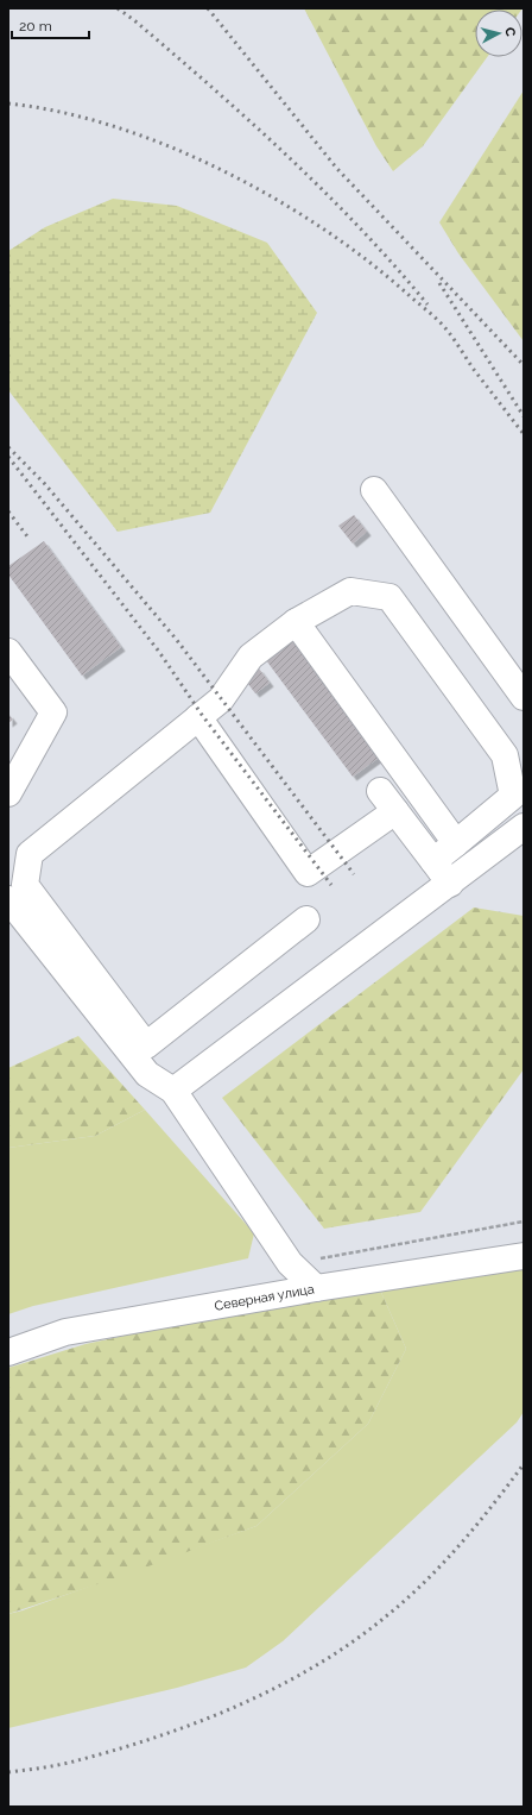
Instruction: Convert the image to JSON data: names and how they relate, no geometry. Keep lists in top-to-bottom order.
{
  "streets": {
    "street": ["Северная улица"]
  },
  "scale_bar": "20 m",
  "north": "right"
}
